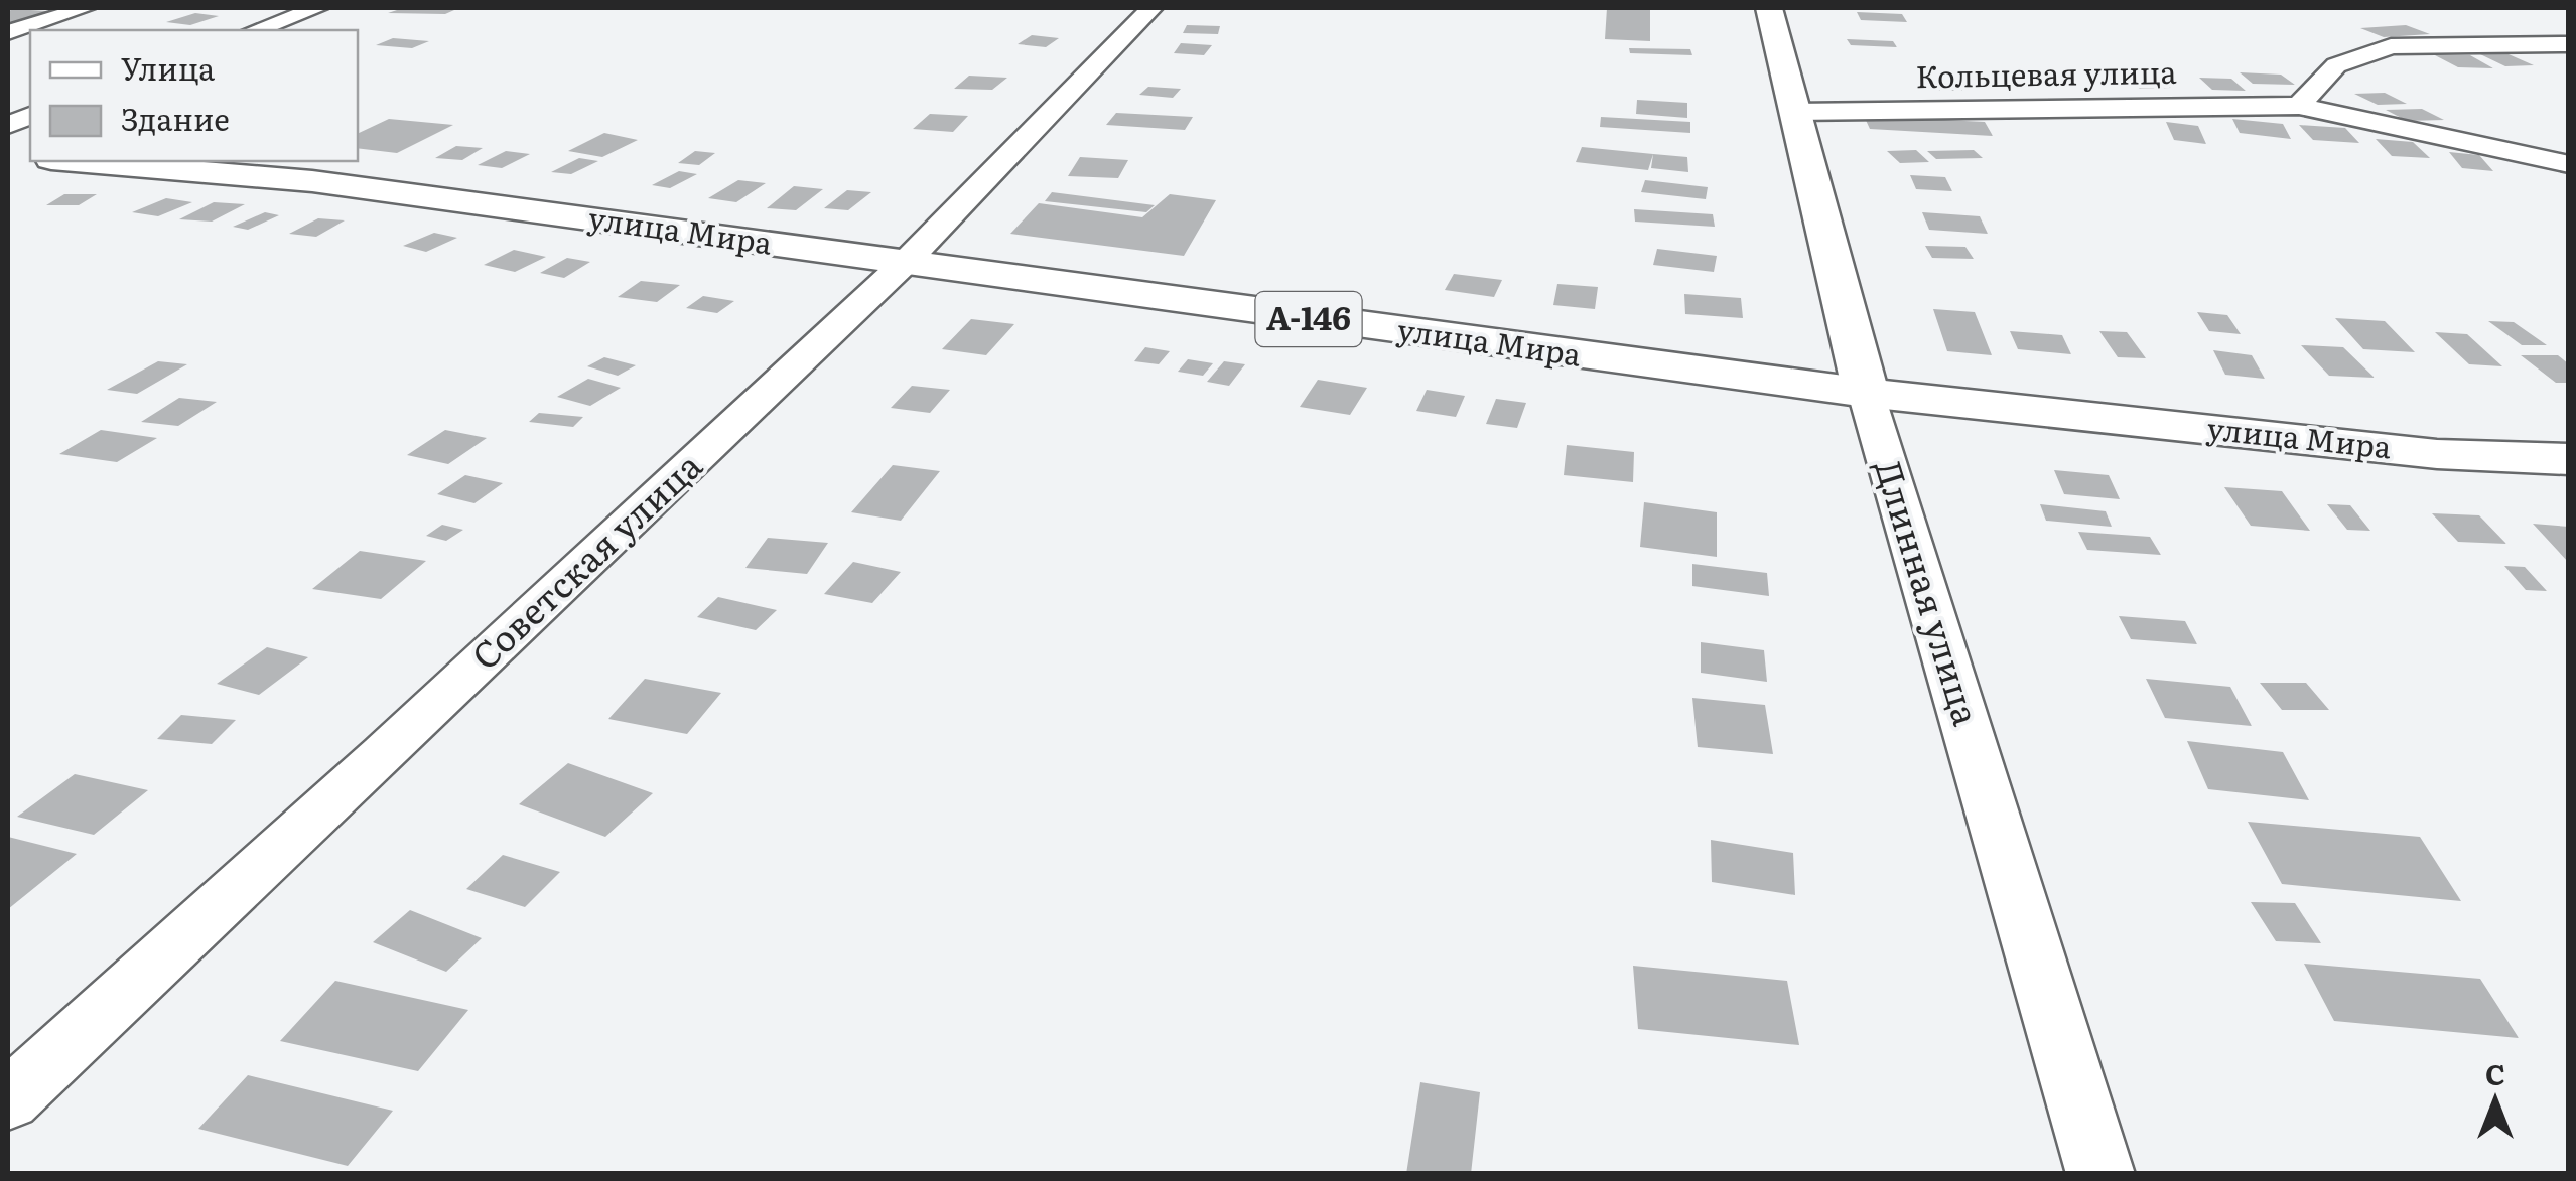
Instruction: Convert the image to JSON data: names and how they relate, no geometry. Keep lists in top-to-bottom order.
{
  "streets": {
    "main road": ["улица Мира", "А-146", "Длинная улица"],
    "street": ["Кольцевая улица", "Советская улица"]
  },
  "crossings": [
    ["Кольцевая улица", "Длинная улица"],
    ["улица Мира", "Советская улица"],
    ["улица Мира", "Длинная улица"]
  ],
  "legend": ["Улица", "Здание"],
  "north": "top"
}
